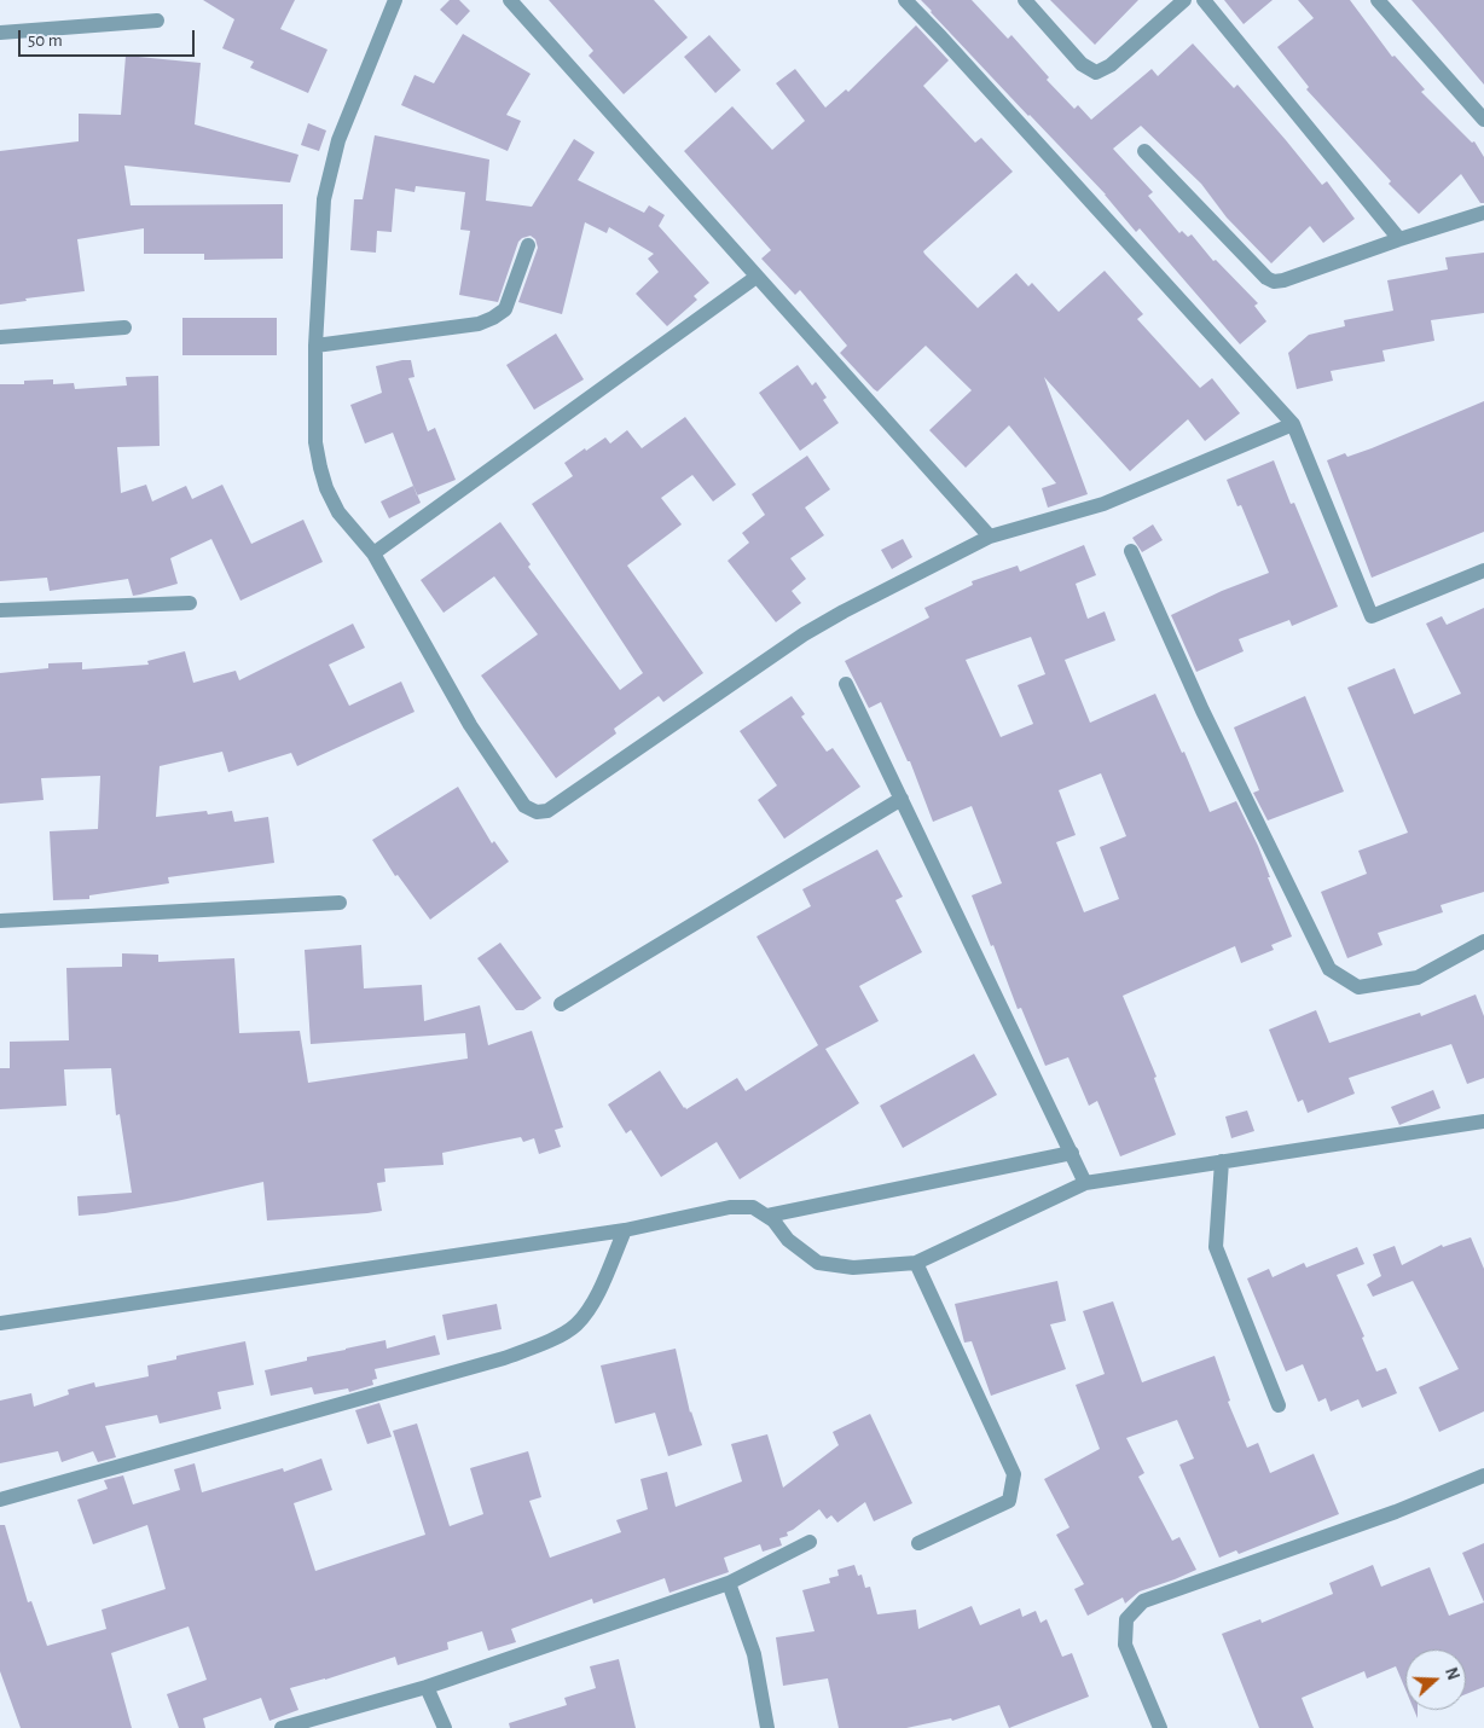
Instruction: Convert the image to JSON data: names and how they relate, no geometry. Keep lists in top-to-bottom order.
{
  "scale_bar": "50 m",
  "north": "right"
}
